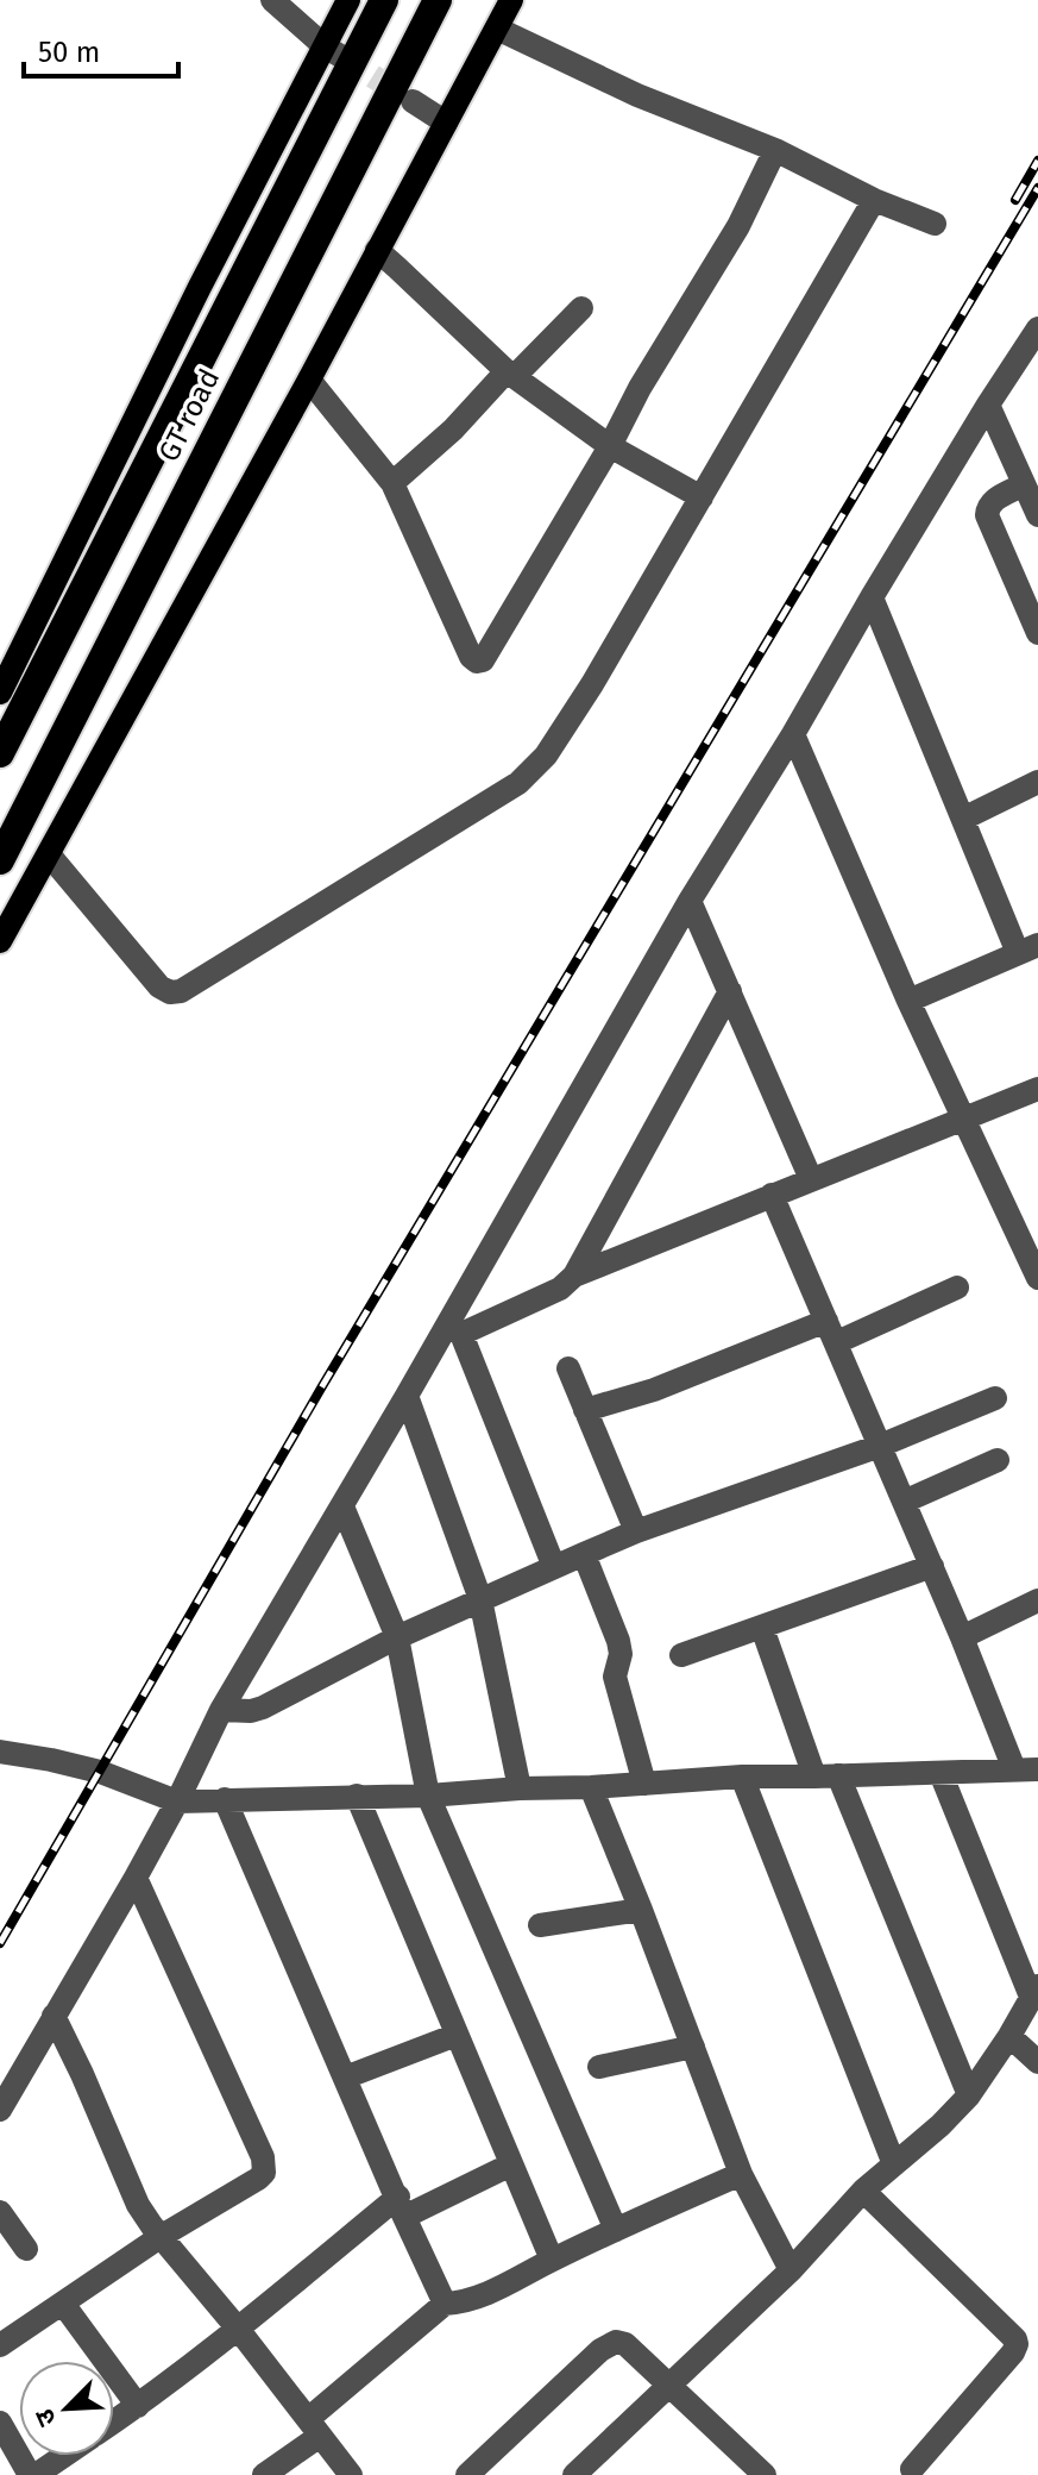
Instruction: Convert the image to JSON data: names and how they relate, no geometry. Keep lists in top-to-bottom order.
{
  "streets": {
    "highway": ["GT road"]
  },
  "scale_bar": "50 m",
  "north": "bottom left"
}
